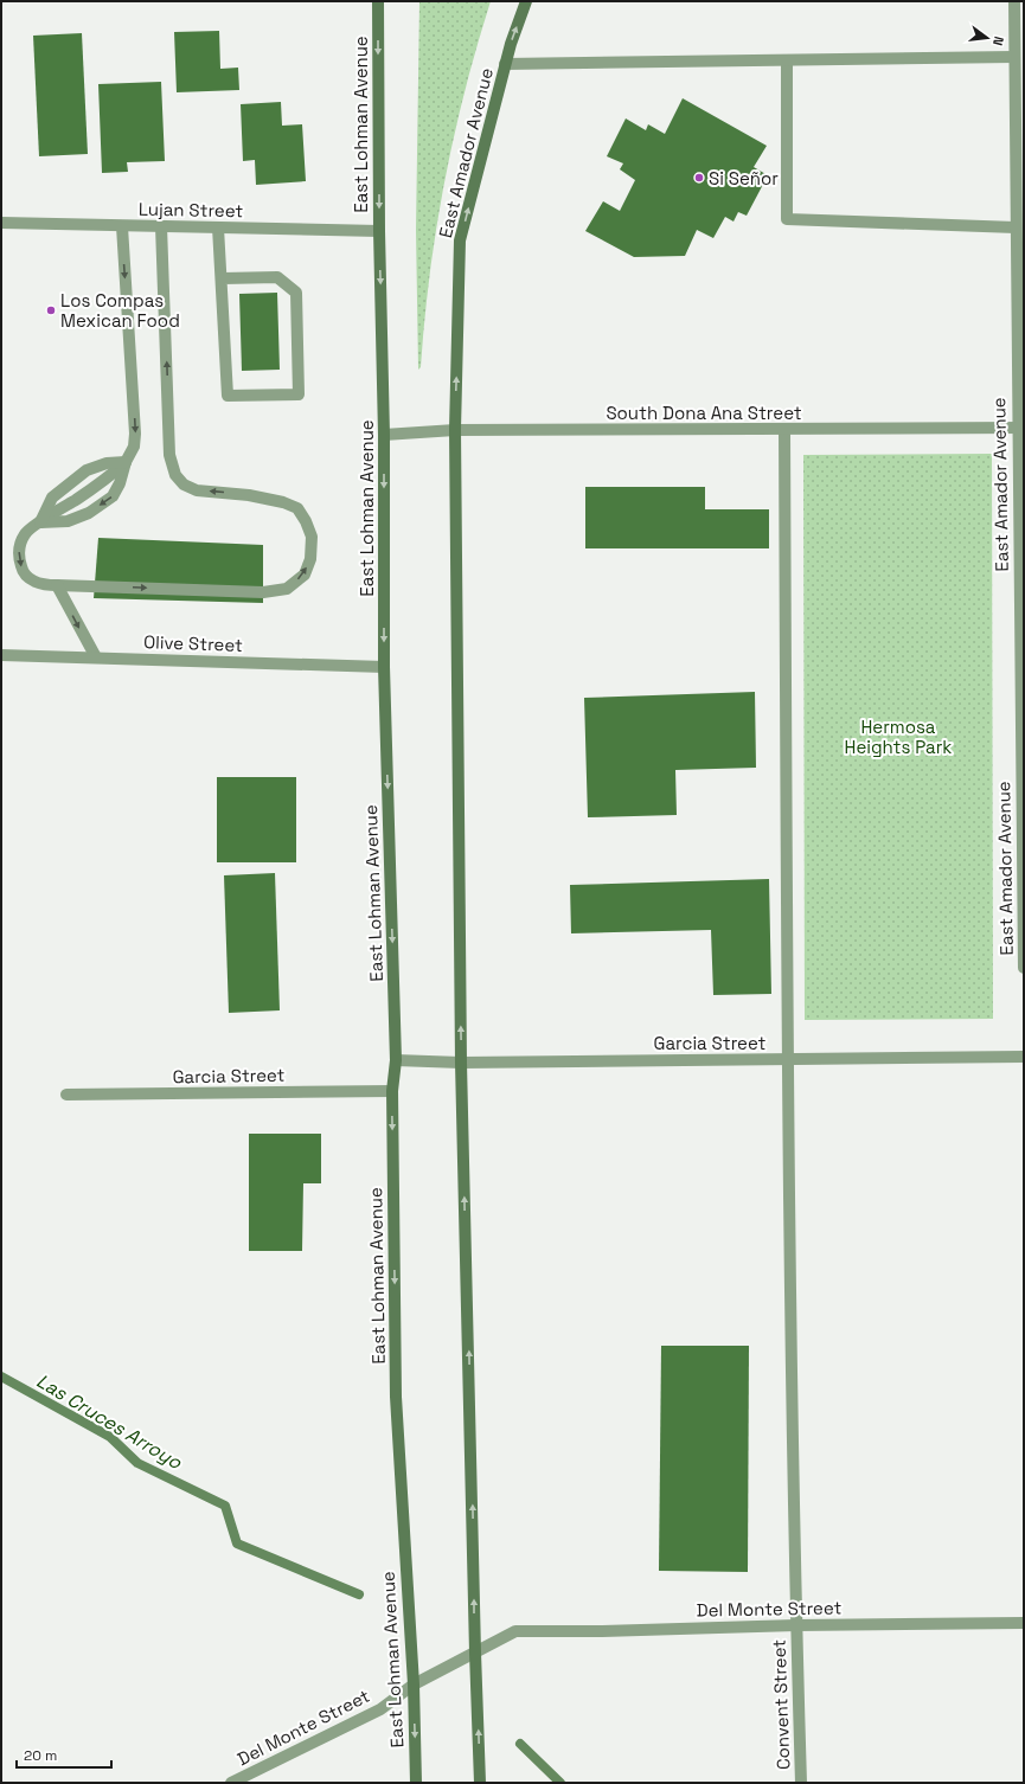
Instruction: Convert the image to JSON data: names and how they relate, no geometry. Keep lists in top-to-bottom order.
{
  "streets": {
    "main road": ["East Lohman Avenue", "East Amador Avenue"],
    "street": [
      "Lujan Street",
      "South Dona Ana Street",
      "Olive Street",
      "Garcia Street",
      "Del Monte Street",
      "Convent Street"
    ]
  },
  "crossings": [
    ["East Lohman Avenue", "Lujan Street"],
    ["East Lohman Avenue", "South Dona Ana Street"],
    ["East Lohman Avenue", "Olive Street"],
    ["East Lohman Avenue", "Garcia Street"],
    ["East Lohman Avenue", "Del Monte Street"],
    ["East Amador Avenue", "South Dona Ana Street"],
    ["South Dona Ana Street", "Convent Street"],
    ["Garcia Street", "Convent Street"],
    ["Del Monte Street", "Convent Street"]
  ],
  "water": ["Las Cruces Arroyo"],
  "parks": ["Hermosa Heights Park"],
  "places": ["Si Señor", "Los Compas Mexican Food"],
  "scale_bar": "20 m",
  "north": "right"
}
